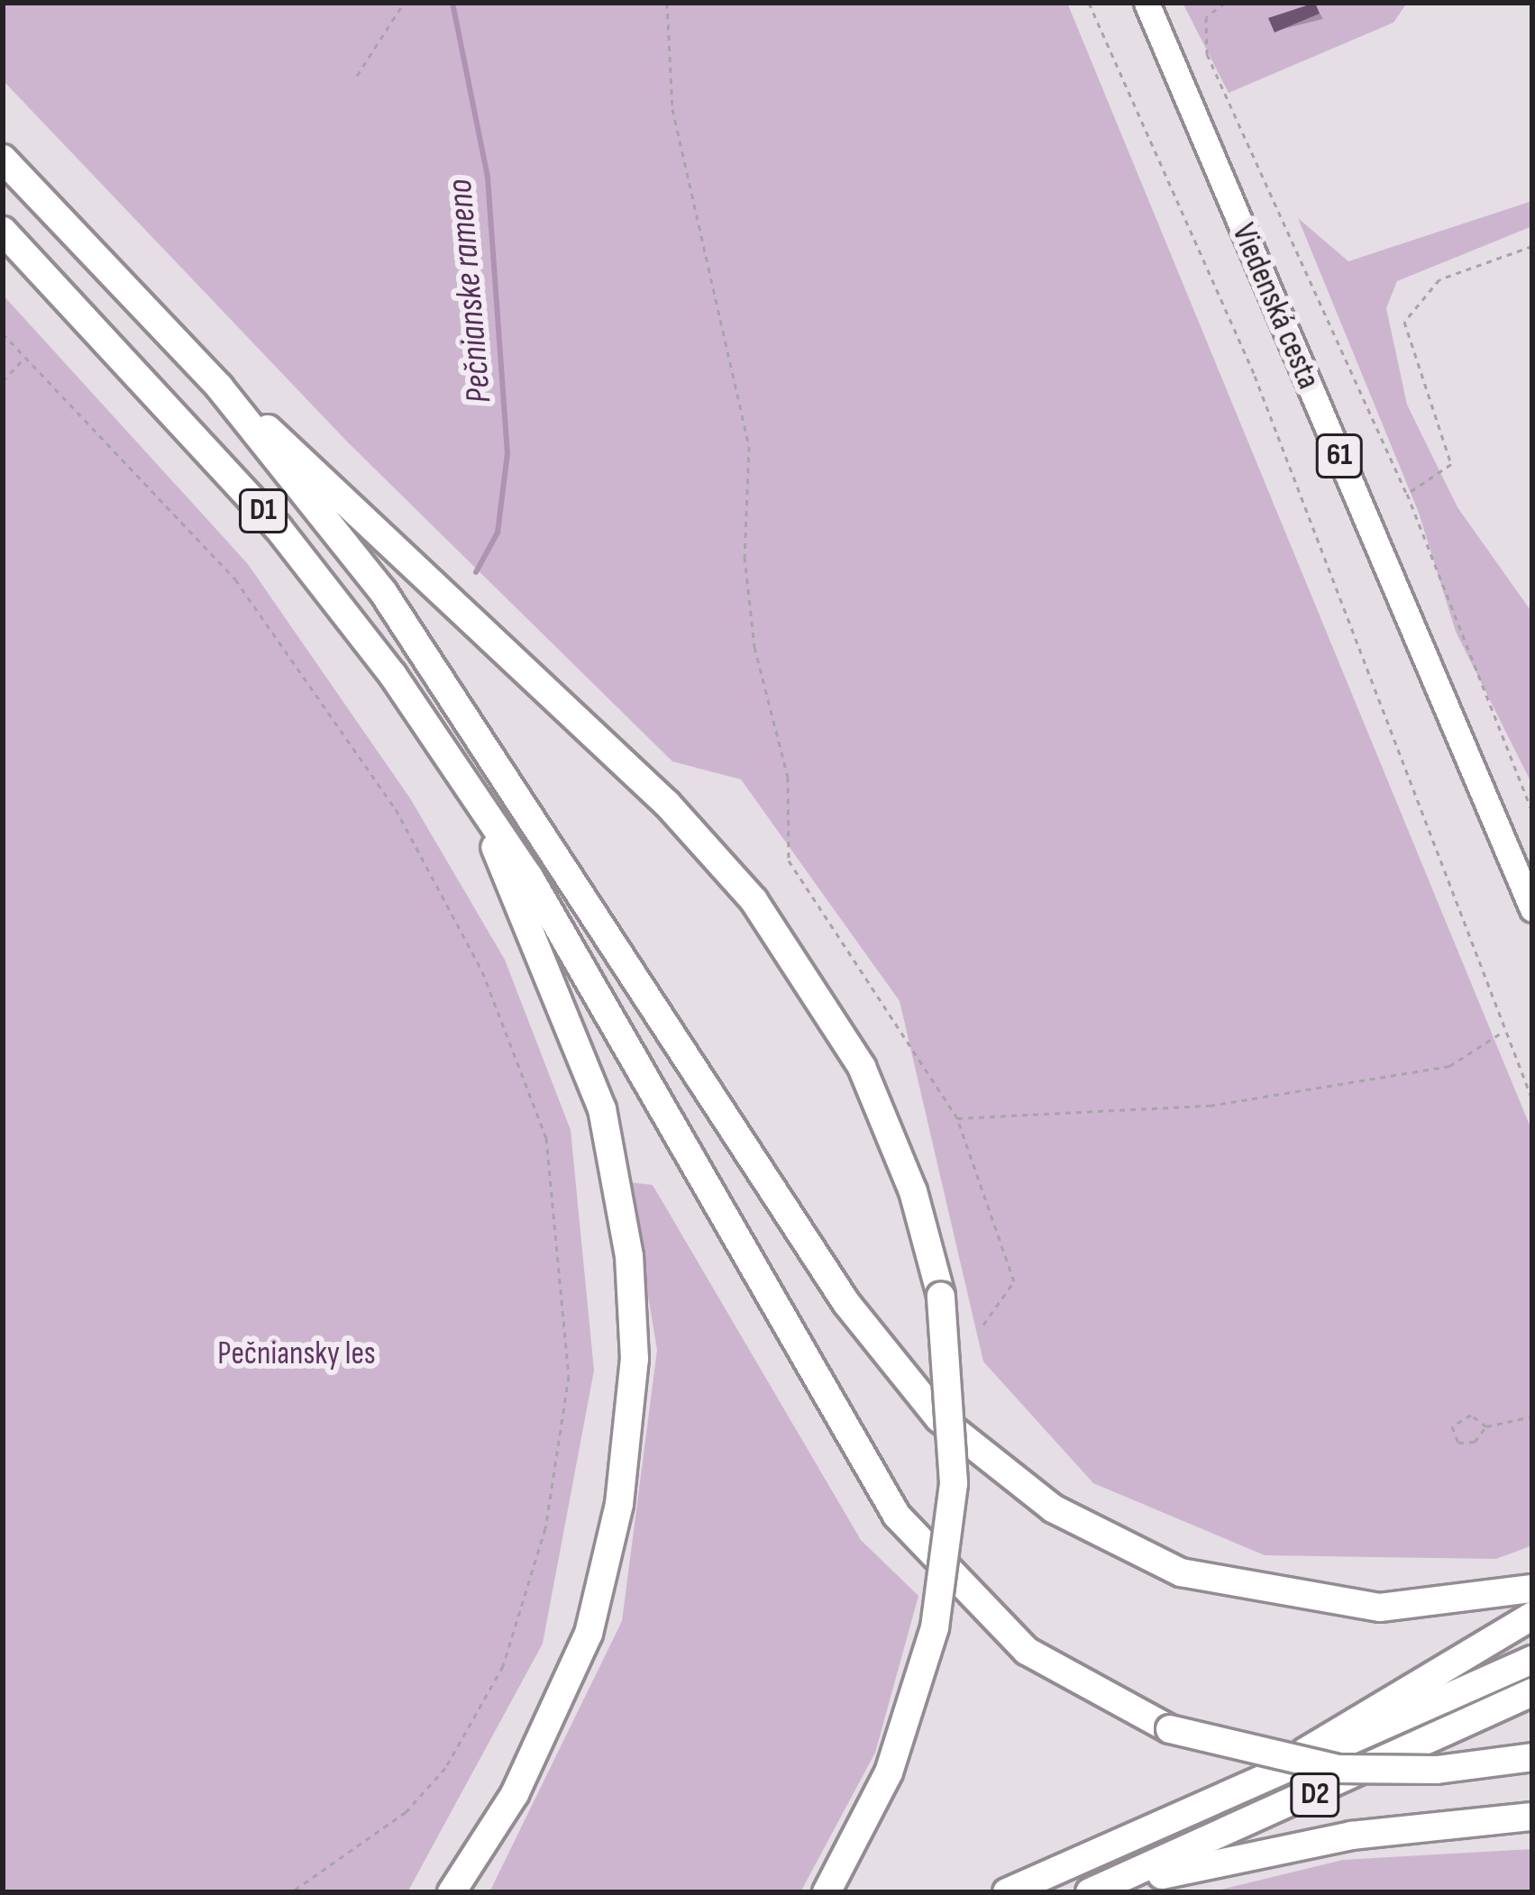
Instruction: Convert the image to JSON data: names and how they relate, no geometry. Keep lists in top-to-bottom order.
{
  "streets": {
    "highway": ["D1", "D2"],
    "main road": ["Viedenská cesta", "61"]
  },
  "water": ["Pečnianske rameno"],
  "parks": ["Pečniansky les"]
}
